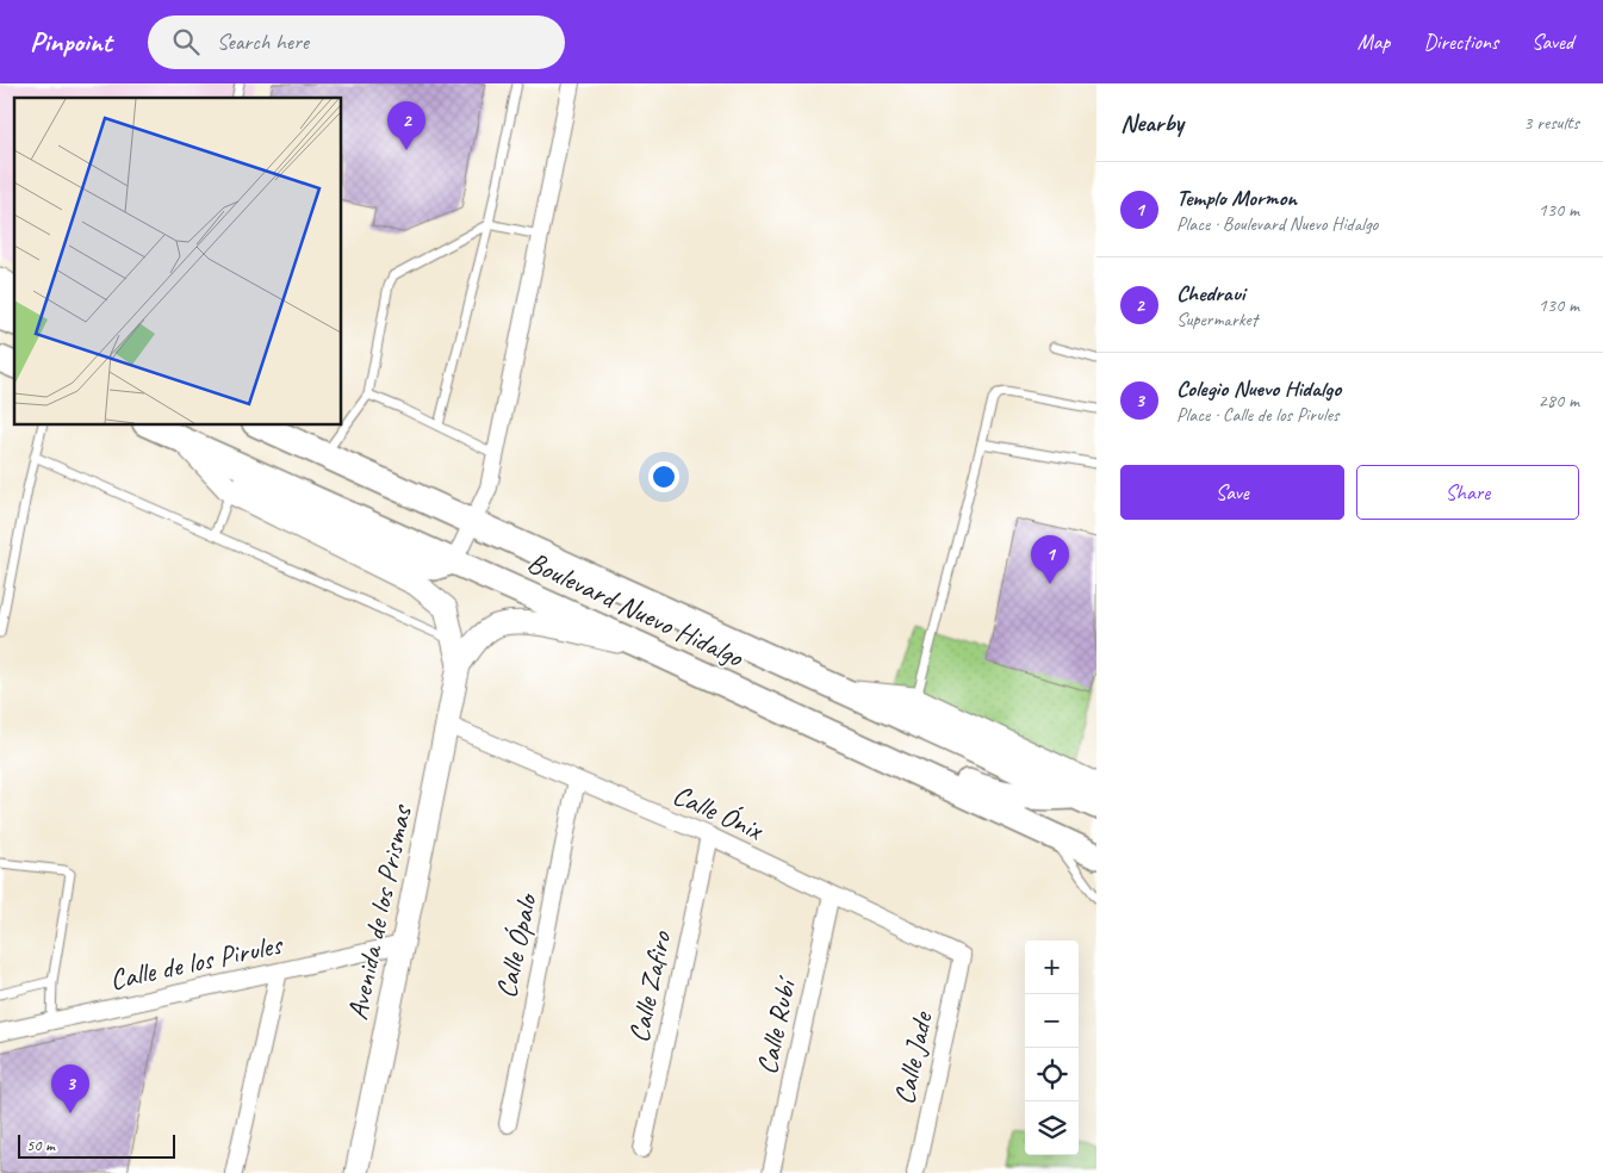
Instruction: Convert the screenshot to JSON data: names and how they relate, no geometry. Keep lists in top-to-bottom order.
{
  "streets": {
    "main road": ["Boulevard Nuevo Hidalgo"],
    "street": [
      "Calle Ónix",
      "Avenida de los Prismas",
      "Calle Ópalo",
      "Calle de los Pirules",
      "Calle Zafiro",
      "Calle Rubí",
      "Calle Jade"
    ]
  },
  "crossings": [
    ["Boulevard Nuevo Hidalgo", "Avenida de los Prismas"],
    ["Calle Ónix", "Avenida de los Prismas"],
    ["Calle Ónix", "Calle Ópalo"],
    ["Calle Ónix", "Calle Zafiro"],
    ["Calle Ónix", "Calle Rubí"],
    ["Calle Ónix", "Calle Jade"],
    ["Avenida de los Prismas", "Calle de los Pirules"]
  ],
  "scale_bar": "50 m",
  "page": {
    "header": "Pinpoint",
    "search": "Search here",
    "nav": ["Map", "Directions", "Saved"],
    "heading": ["Nearby", "3 results"],
    "pins": ["2", "1", "3"],
    "list": [
      {
        "mark": "1",
        "name": "Templo Mormon",
        "note": "Place · Boulevard Nuevo Hidalgo",
        "value": "130 m"
      },
      {
        "mark": "2",
        "name": "Chedraui",
        "note": "Supermarket",
        "value": "130 m"
      },
      {
        "mark": "3",
        "name": "Colegio Nuevo Hidalgo",
        "note": "Place · Calle de los Pirules",
        "value": "280 m"
      }
    ],
    "buttons": ["Save", "Share"],
    "map_buttons": ["+", "−"],
    "scale": "50 m"
  }
}
